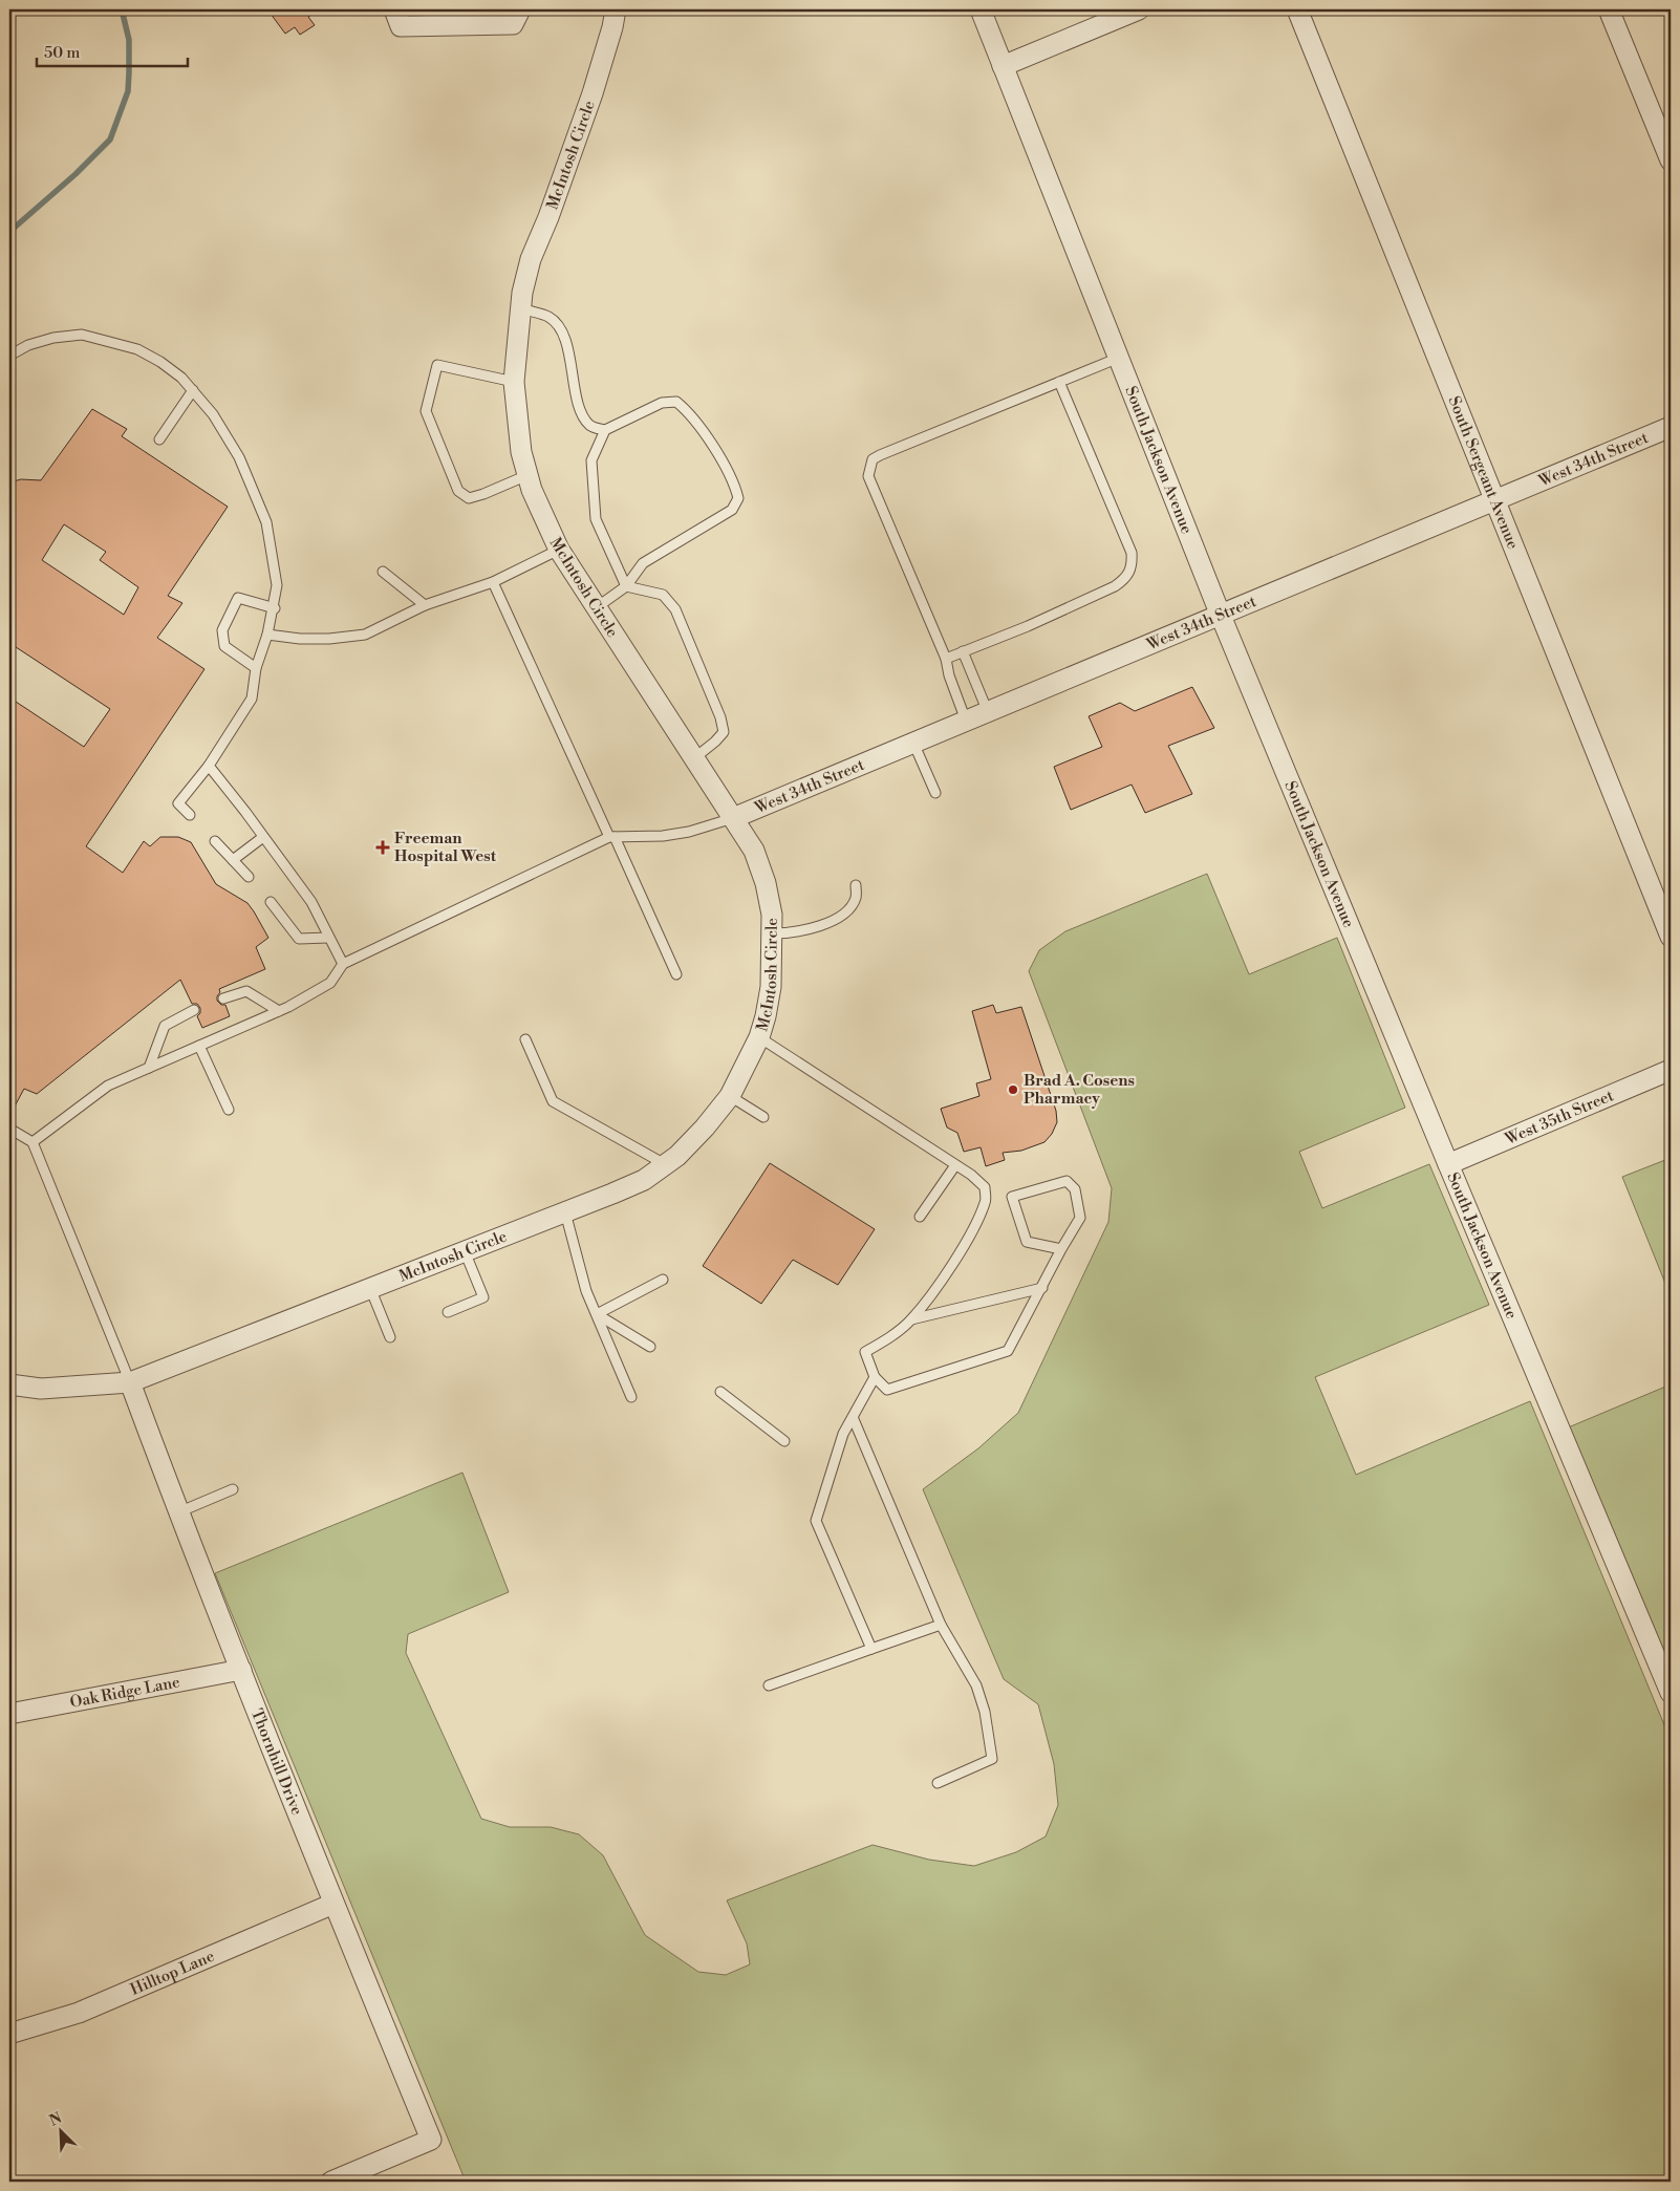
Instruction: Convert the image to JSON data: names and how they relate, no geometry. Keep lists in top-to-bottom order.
{
  "streets": {
    "street": [
      "McIntosh Circle",
      "West 34th Street",
      "South Jackson Avenue",
      "South Sergeant Avenue",
      "West 35th Street",
      "Oak Ridge Lane",
      "Thornhill Drive",
      "Hilltop Lane"
    ]
  },
  "crossings": [
    ["McIntosh Circle", "West 34th Street"],
    ["McIntosh Circle", "Thornhill Drive"],
    ["West 34th Street", "South Jackson Avenue"],
    ["West 34th Street", "South Sergeant Avenue"],
    ["South Jackson Avenue", "West 35th Street"],
    ["Oak Ridge Lane", "Thornhill Drive"],
    ["Thornhill Drive", "Hilltop Lane"]
  ],
  "places": {
    "health": ["Freeman Hospital West"],
    "other": ["Brad A. Cosens Pharmacy"]
  },
  "scale_bar": "50 m",
  "north": "top left"
}
